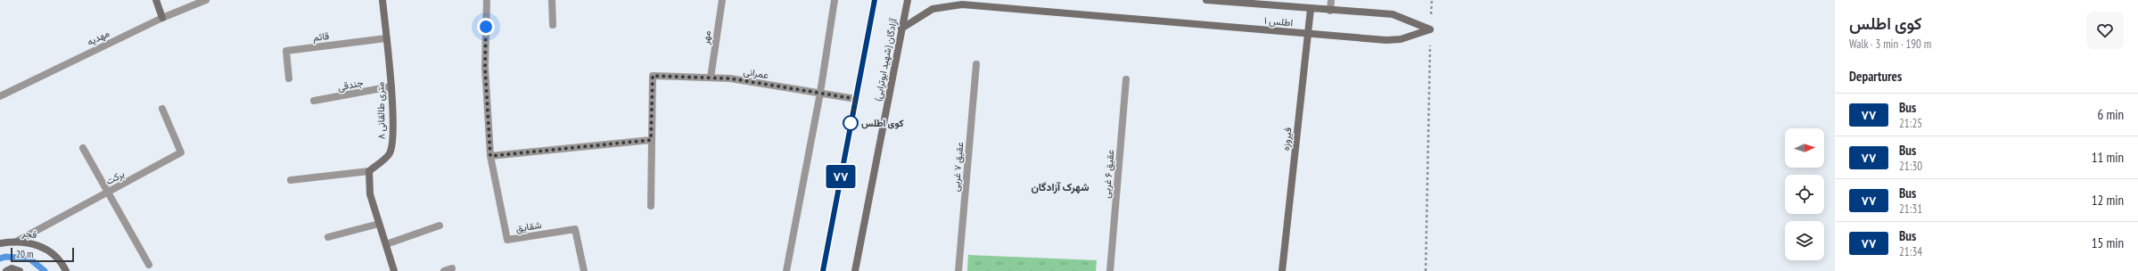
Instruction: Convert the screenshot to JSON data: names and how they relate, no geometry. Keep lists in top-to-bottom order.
{
  "streets": {
    "street": [
      "اطلس ۱",
      "قائم",
      "مهدیه",
      "مهر",
      "آزادگان (شهید ابوترابی)",
      "عمرانی",
      "جندقی",
      "۸ متری طالقانی",
      "فیروزه",
      "عقیق ۷ غربی",
      "عقیق ۶ غربی",
      "برکت",
      "شقایق",
      "فجر"
    ]
  },
  "crossings": [
    ["اطلس ۱", "آزادگان (شهید ابوترابی)"],
    ["اطلس ۱", "فیروزه"],
    ["قائم", "۸ متری طالقانی"],
    ["مهر", "عمرانی"],
    ["جندقی", "۸ متری طالقانی"],
    ["برکت", "فجر"]
  ],
  "districts": ["شهرک آزادگان"],
  "places": ["کوی اطلس"],
  "lines": ["bus line ۷۷"],
  "scale_bar": "20 m",
  "north": "right",
  "page": {
    "on_map": "۷۷",
    "heading": [
      ["کوی اطلس", "Walk · 3 min · 190 m"],
      "Departures"
    ],
    "list": [
      {
        "mark": "۷۷",
        "name": "Bus",
        "note": "21:25",
        "value": "6 min"
      },
      {
        "mark": "۷۷",
        "name": "Bus",
        "note": "21:30",
        "value": "11 min"
      },
      {
        "mark": "۷۷",
        "name": "Bus",
        "note": "21:31",
        "value": "12 min"
      },
      {
        "mark": "۷۷",
        "name": "Bus",
        "note": "21:34",
        "value": "15 min"
      }
    ],
    "scale": "20 m"
  }
}
